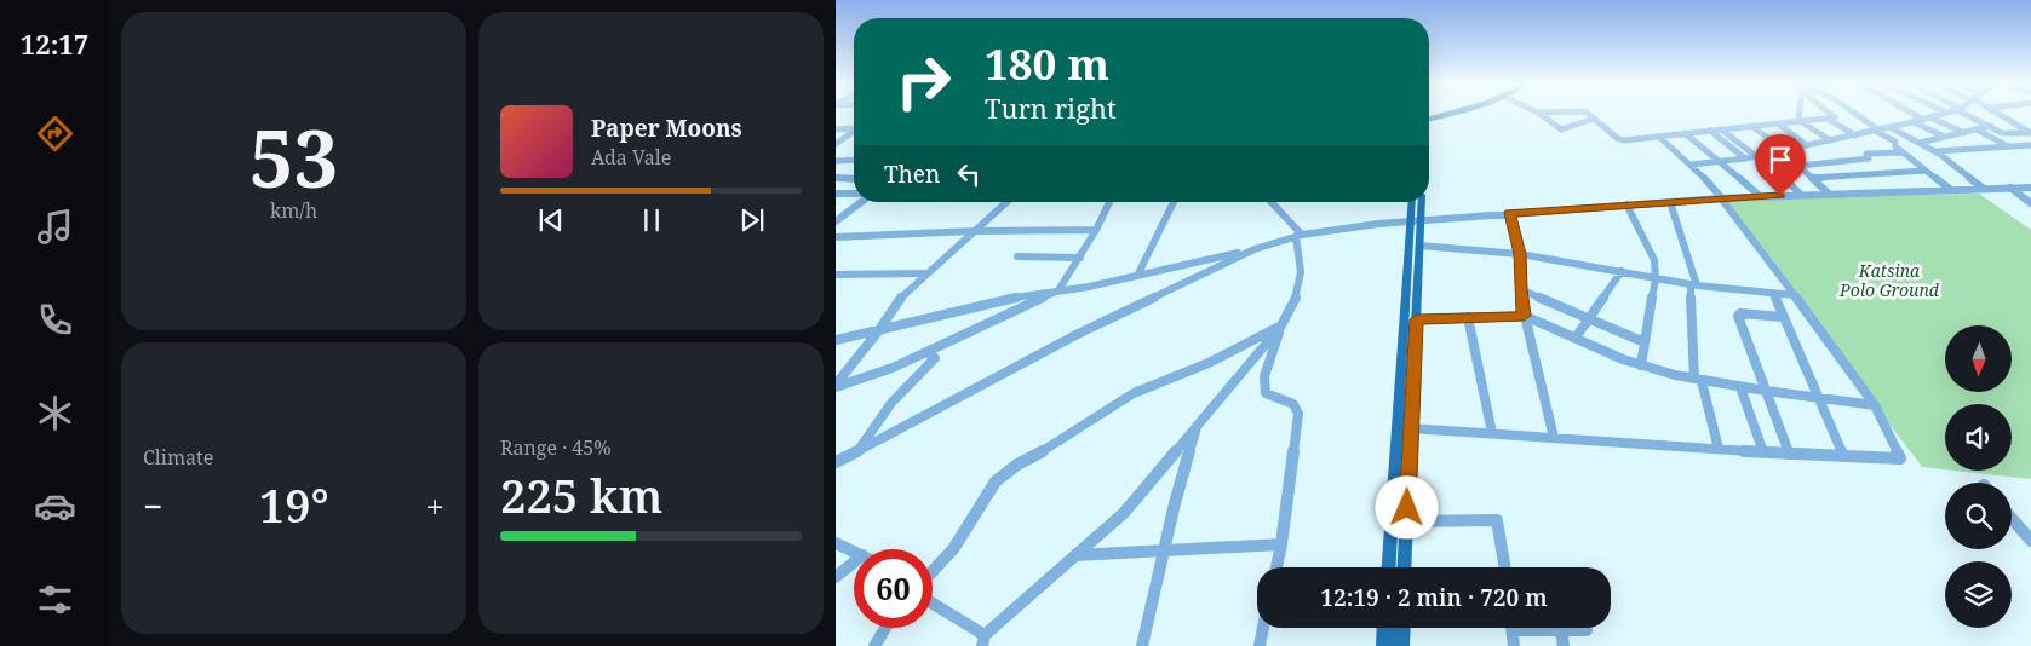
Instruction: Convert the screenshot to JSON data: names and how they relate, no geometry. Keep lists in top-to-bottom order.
{
  "parks": ["Katsina Polo Ground"],
  "north": "bottom",
  "page": {
    "tabs": "12:17",
    "tile": [
      ["53", "km/h"],
      "Climate",
      ["Range · 45%", "225 km"]
    ],
    "turn": ["180 m", "Turn right"],
    "song": ["Paper Moons", "Ada Vale"],
    "then": "Then",
    "heat": ["−", "19°", "+"],
    "limit": "60",
    "trip": "12:19 · 2 min · 720 m"
  }
}
